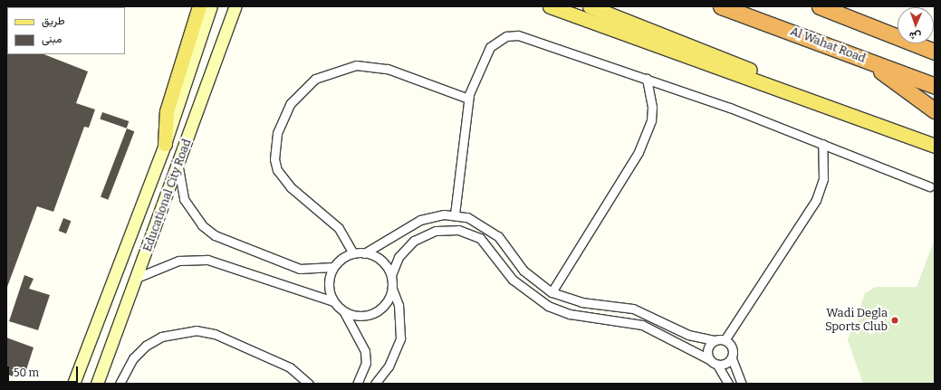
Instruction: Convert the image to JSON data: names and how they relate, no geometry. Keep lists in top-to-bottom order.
{
  "streets": {
    "highway": ["Al Wahat Road"],
    "street": ["Educational City Road"]
  },
  "places": ["Wadi Degla Sports Club"],
  "legend": ["طريق", "مبنى"],
  "scale_bar": "50 m",
  "north": "bottom"
}
